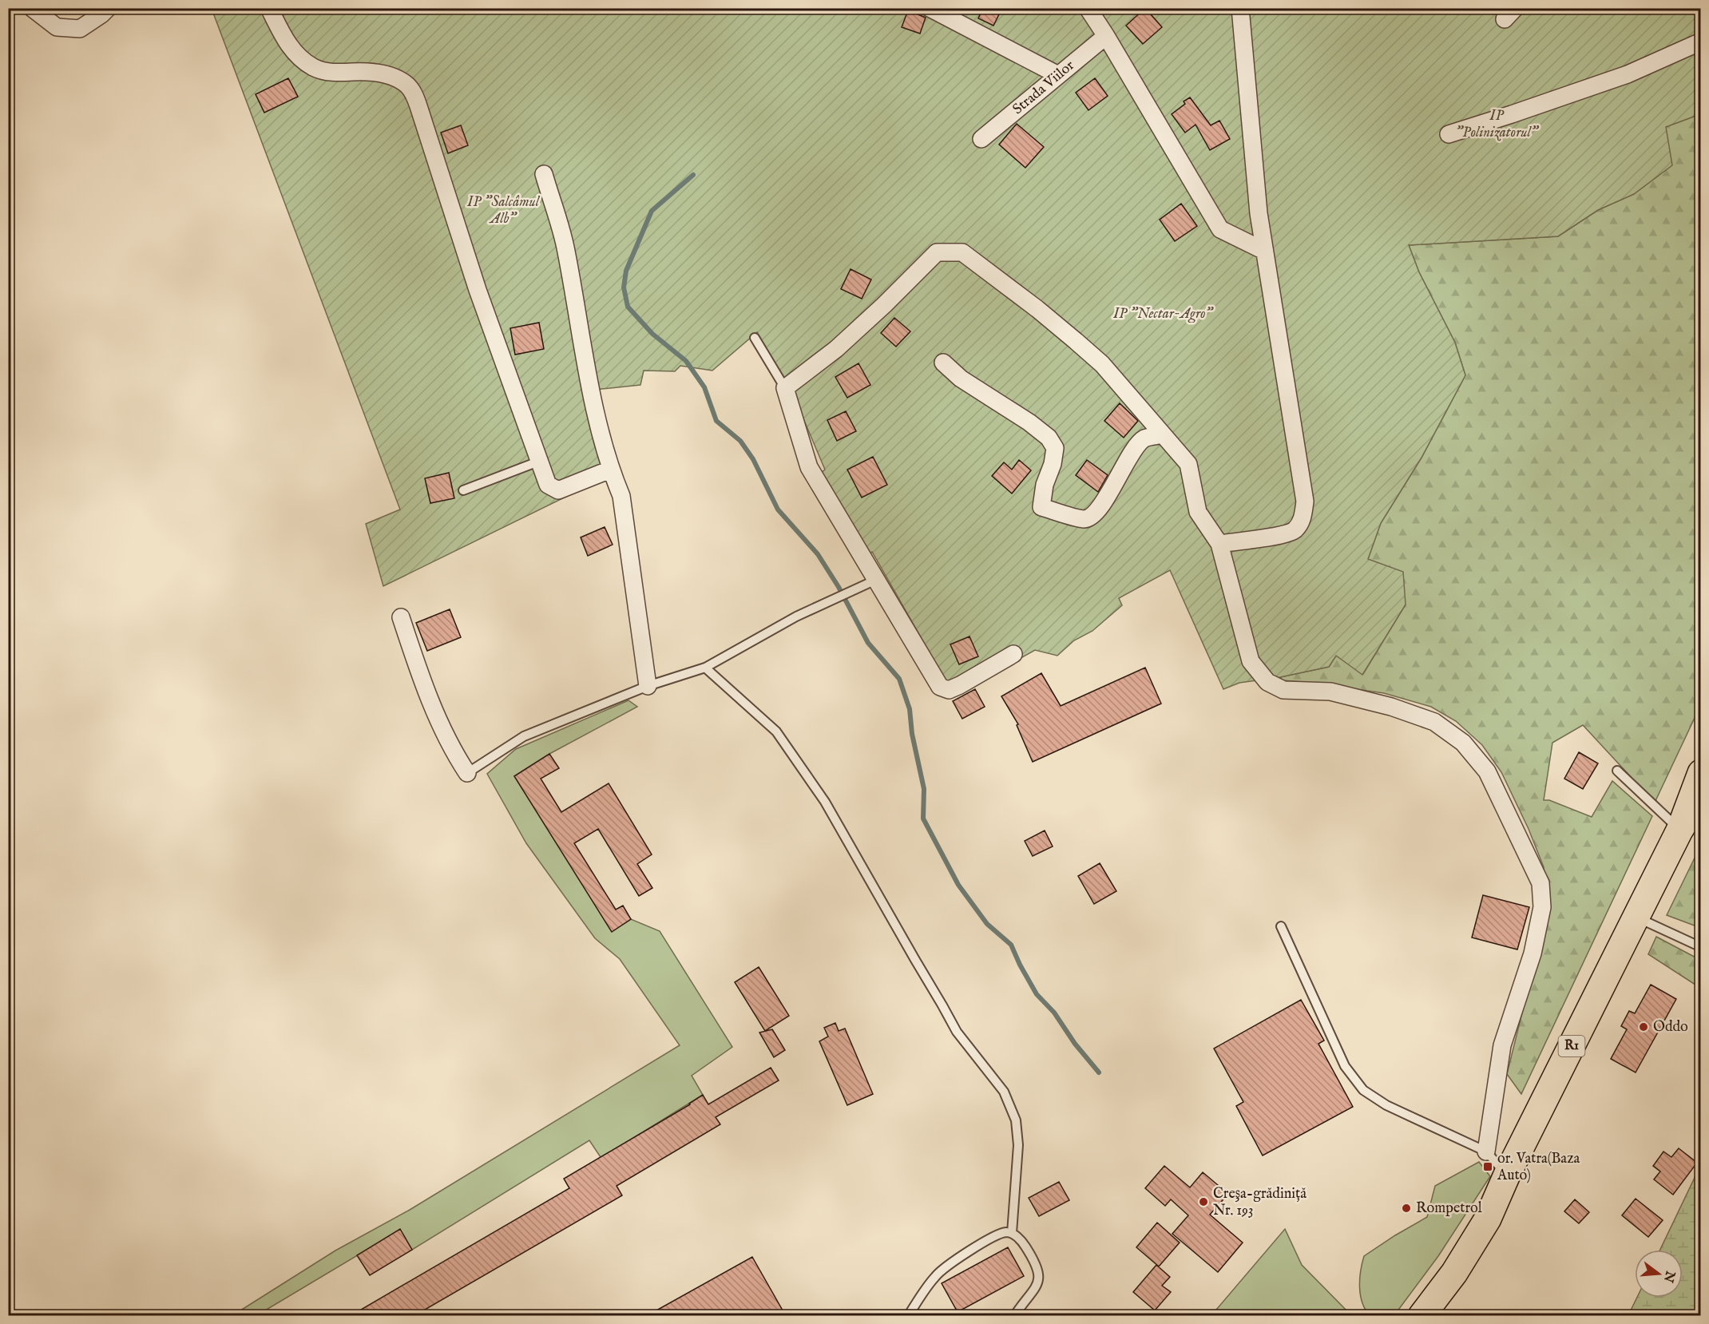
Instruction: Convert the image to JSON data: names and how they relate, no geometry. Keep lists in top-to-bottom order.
{
  "streets": {
    "highway": ["R1"],
    "street": ["Strada Viilor"]
  },
  "parks": ["IP \"Polinizatorul\"", "IP \"Salcâmul Alb\"", "IP \"Nectar-Agro\""],
  "places": {
    "other": ["Oddo", "Creşa-grădiniţă Nr. 193", "Rompetrol"],
    "transit": ["or. Vatra(Baza Auto)"]
  },
  "north": "right"
}
